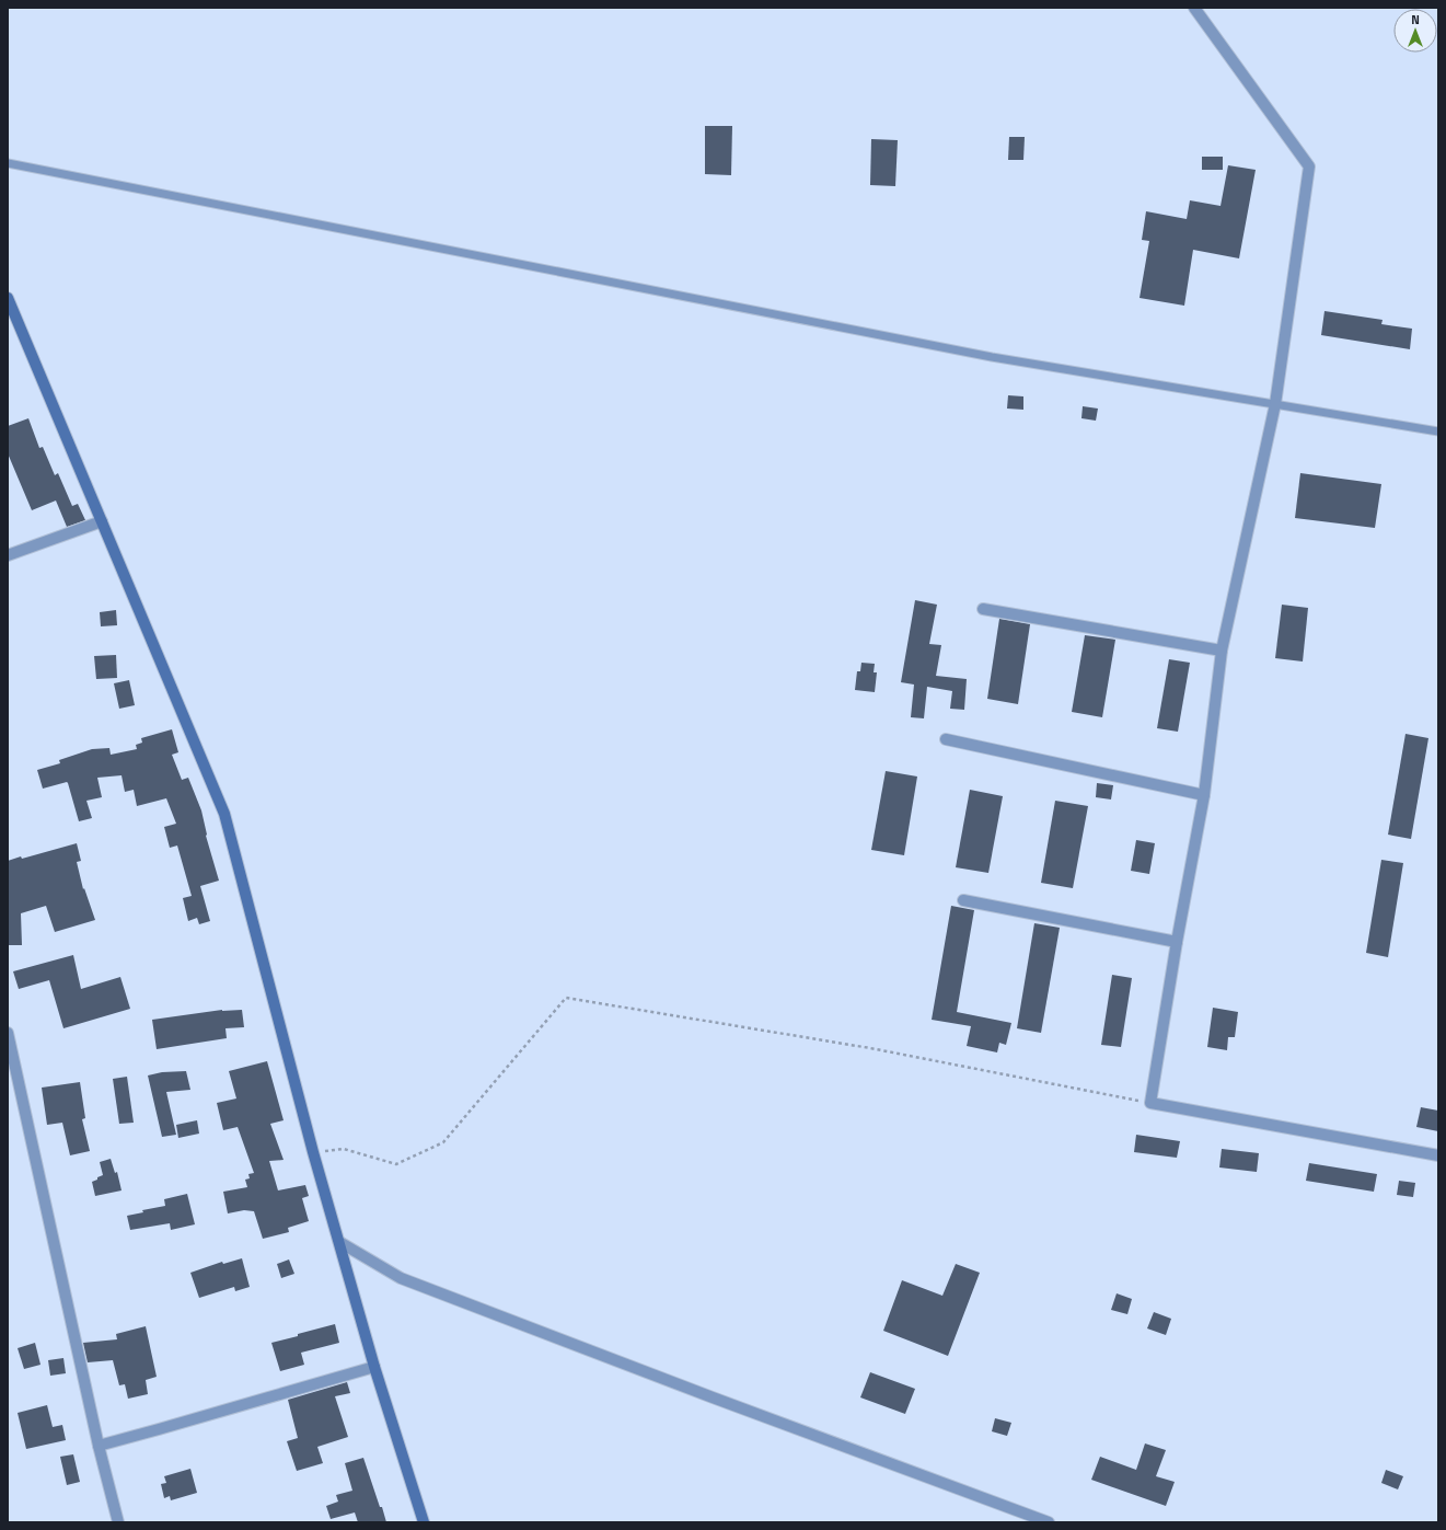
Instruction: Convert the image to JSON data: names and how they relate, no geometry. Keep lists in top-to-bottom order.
{
  "north": "top"
}
